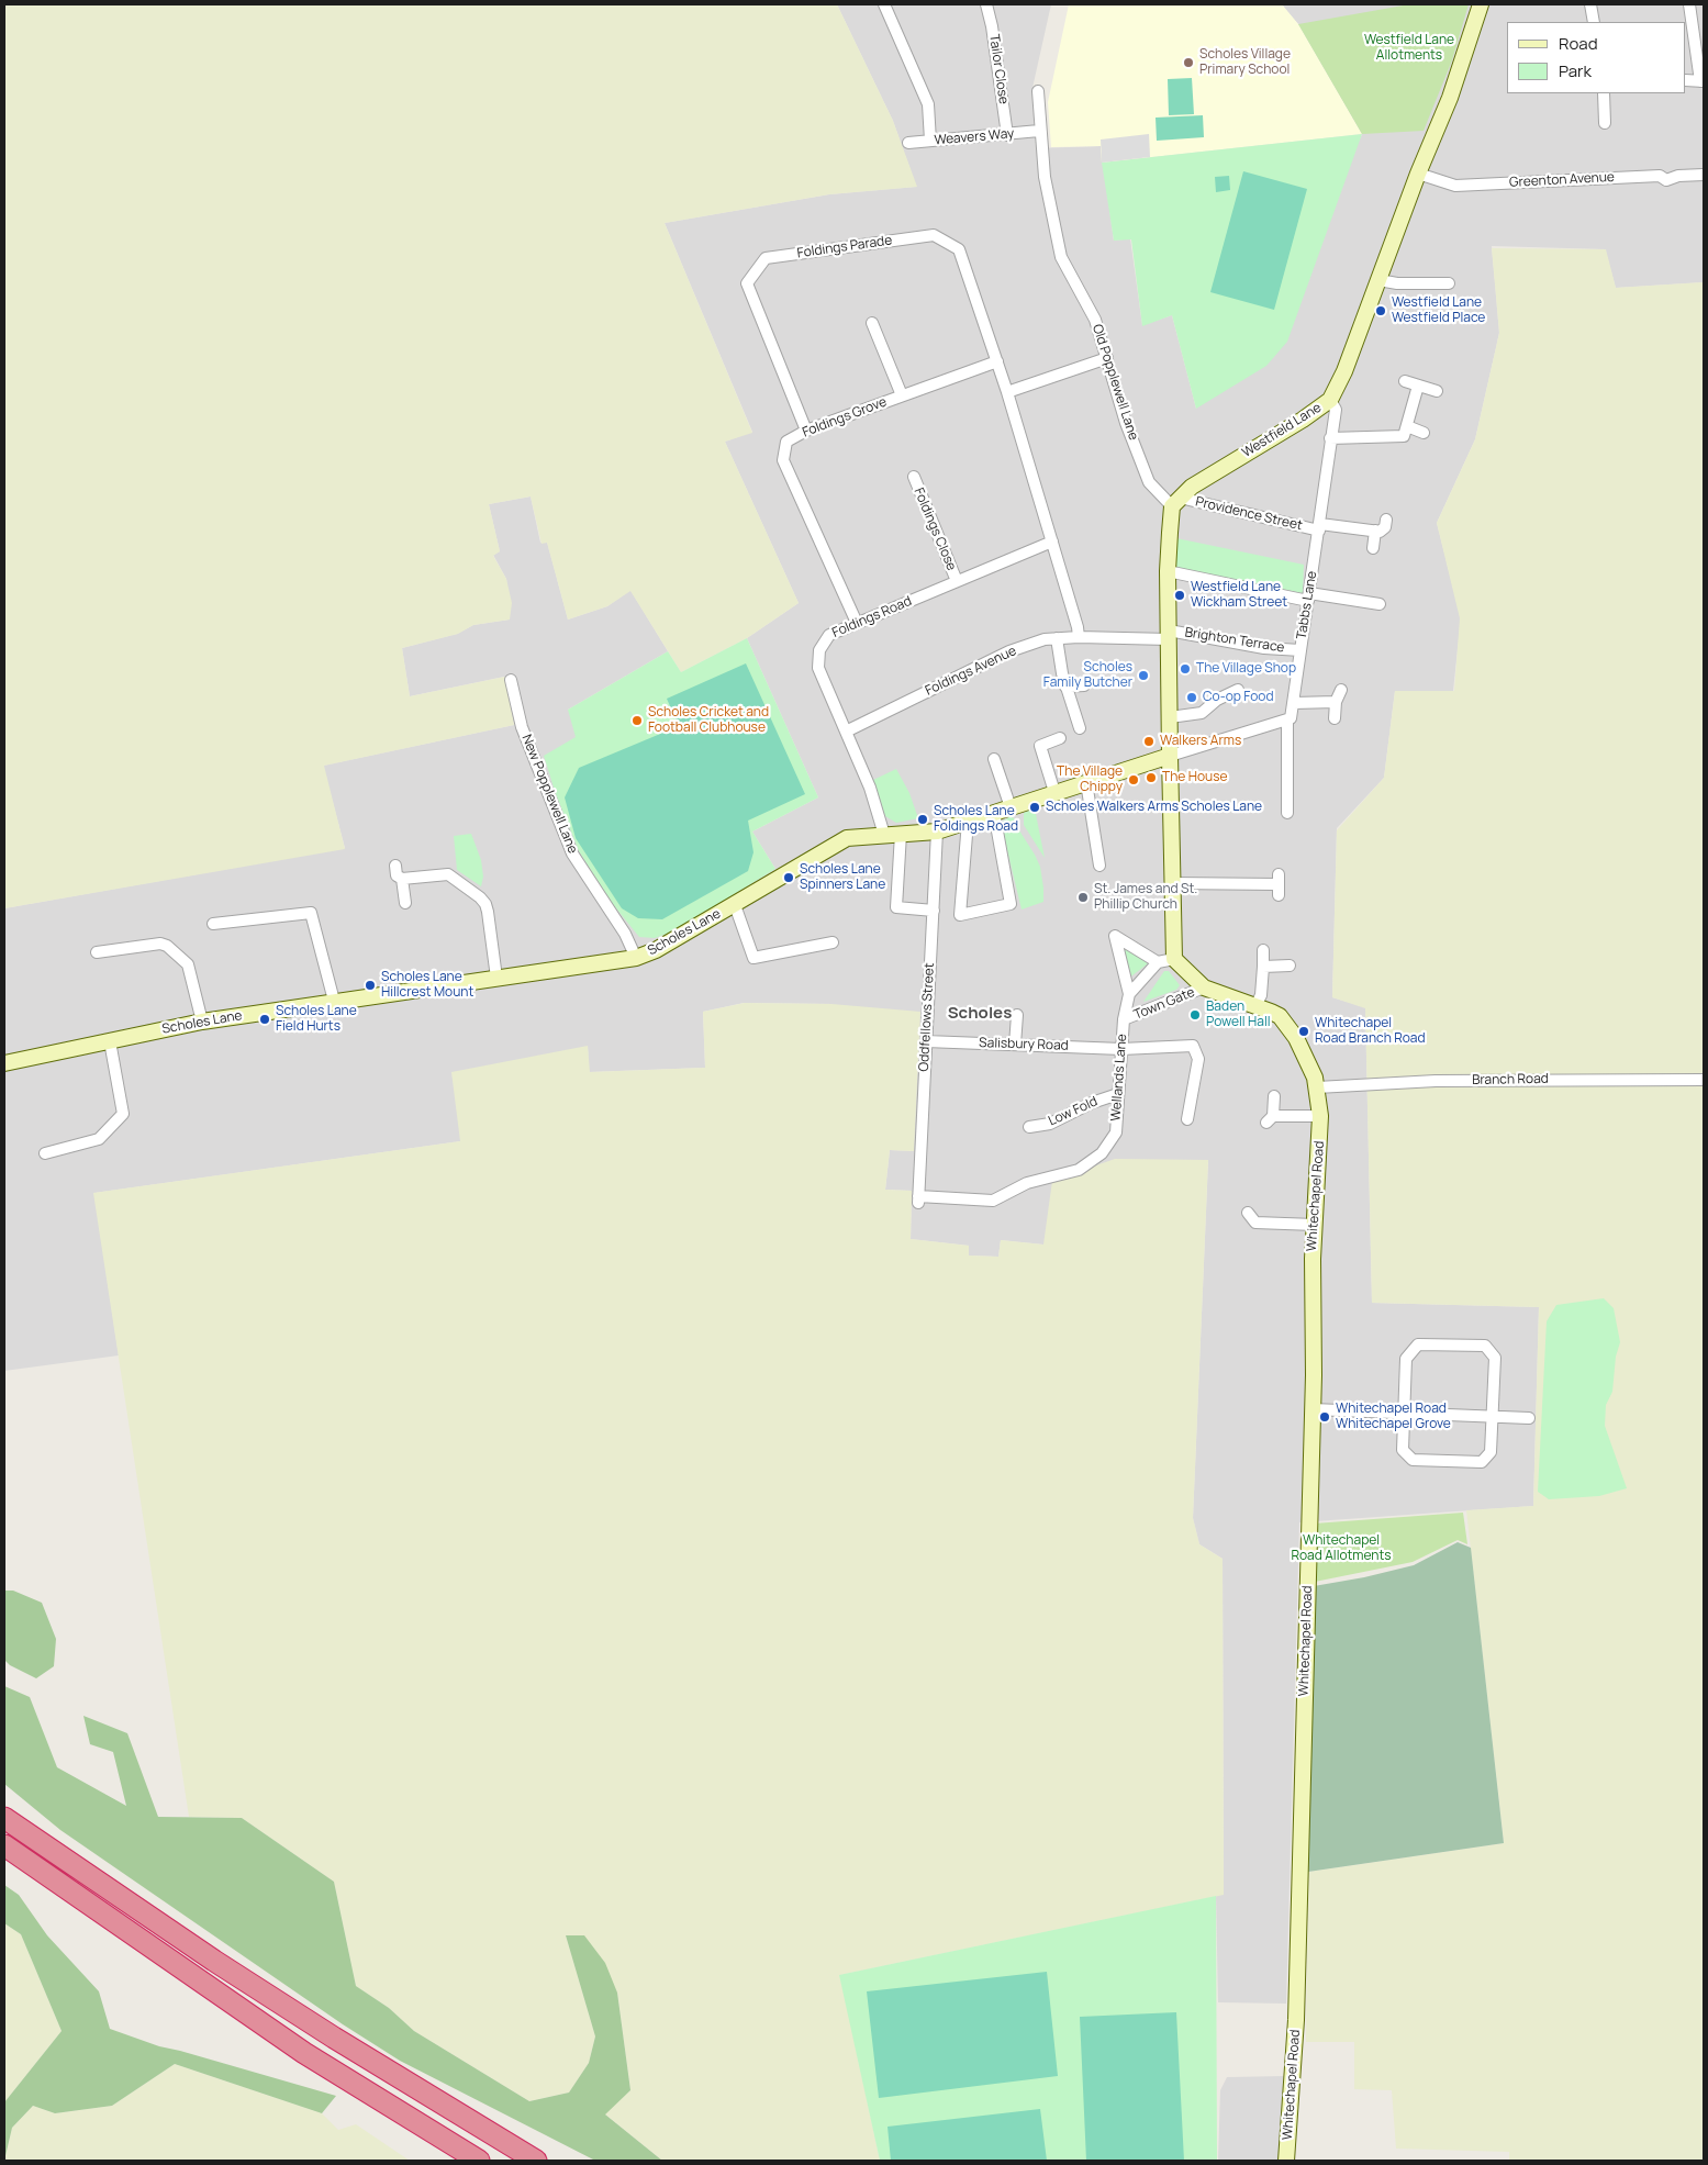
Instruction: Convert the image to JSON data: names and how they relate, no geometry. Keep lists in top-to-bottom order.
{
  "streets": {
    "main road": ["Westfield Lane", "Scholes Lane", "Whitechapel Road"],
    "street": [
      "Tailor Close",
      "Weavers Way",
      "Greenton Avenue",
      "Foldings Parade",
      "Old Popplewell Lane",
      "Foldings Grove",
      "Providence Street",
      "Foldings Close",
      "Tabbs Lane",
      "Foldings Road",
      "Brighton Terrace",
      "Foldings Avenue",
      "New Popplewell Lane",
      "Town Gate",
      "Oddfellows Street",
      "Salisbury Road",
      "Wellands Lane",
      "Branch Road",
      "Low Fold"
    ]
  },
  "crossings": [
    ["Tailor Close", "Weavers Way"],
    ["Weavers Way", "Old Popplewell Lane"],
    ["Greenton Avenue", "Westfield Lane"],
    ["Foldings Parade", "Foldings Grove"],
    ["Foldings Parade", "Foldings Road"],
    ["Foldings Parade", "Foldings Avenue"],
    ["Old Popplewell Lane", "Westfield Lane"],
    ["Old Popplewell Lane", "Providence Street"],
    ["Foldings Grove", "Foldings Road"],
    ["Westfield Lane", "Providence Street"],
    ["Westfield Lane", "Tabbs Lane"],
    ["Providence Street", "Tabbs Lane"],
    ["Foldings Close", "Foldings Road"],
    ["Tabbs Lane", "Brighton Terrace"],
    ["Foldings Road", "Foldings Avenue"],
    ["Foldings Road", "Scholes Lane"],
    ["Brighton Terrace", "Foldings Avenue"],
    ["New Popplewell Lane", "Scholes Lane"],
    ["Scholes Lane", "Oddfellows Street"],
    ["Town Gate", "Wellands Lane"],
    ["Town Gate", "Whitechapel Road"],
    ["Oddfellows Street", "Salisbury Road"],
    ["Oddfellows Street", "Wellands Lane"],
    ["Salisbury Road", "Wellands Lane"],
    ["Wellands Lane", "Low Fold"],
    ["Branch Road", "Whitechapel Road"]
  ],
  "districts": ["Scholes"],
  "parks": ["Westfield Lane Allotments", "Whitechapel Road Allotments"],
  "places": [
    "Scholes Village Primary School",
    "Westfield Lane Westfield Place",
    "Westfield Lane Wickham Street",
    "The Village Shop",
    "Scholes Family Butcher",
    "Co-op Food",
    "Scholes Cricket and Football Clubhouse",
    "Walkers Arms",
    "The House",
    "The Village Chippy",
    "Scholes Walkers Arms Scholes Lane",
    "Scholes Lane Foldings Road",
    "Scholes Lane Spinners Lane",
    "St. James and St. Phillip Church",
    "Scholes Lane Hillcrest Mount",
    "Baden Powell Hall",
    "Scholes Lane Field Hurts",
    "Whitechapel Road Branch Road",
    "Whitechapel Road Whitechapel Grove"
  ],
  "legend": ["Road", "Park"]
}
